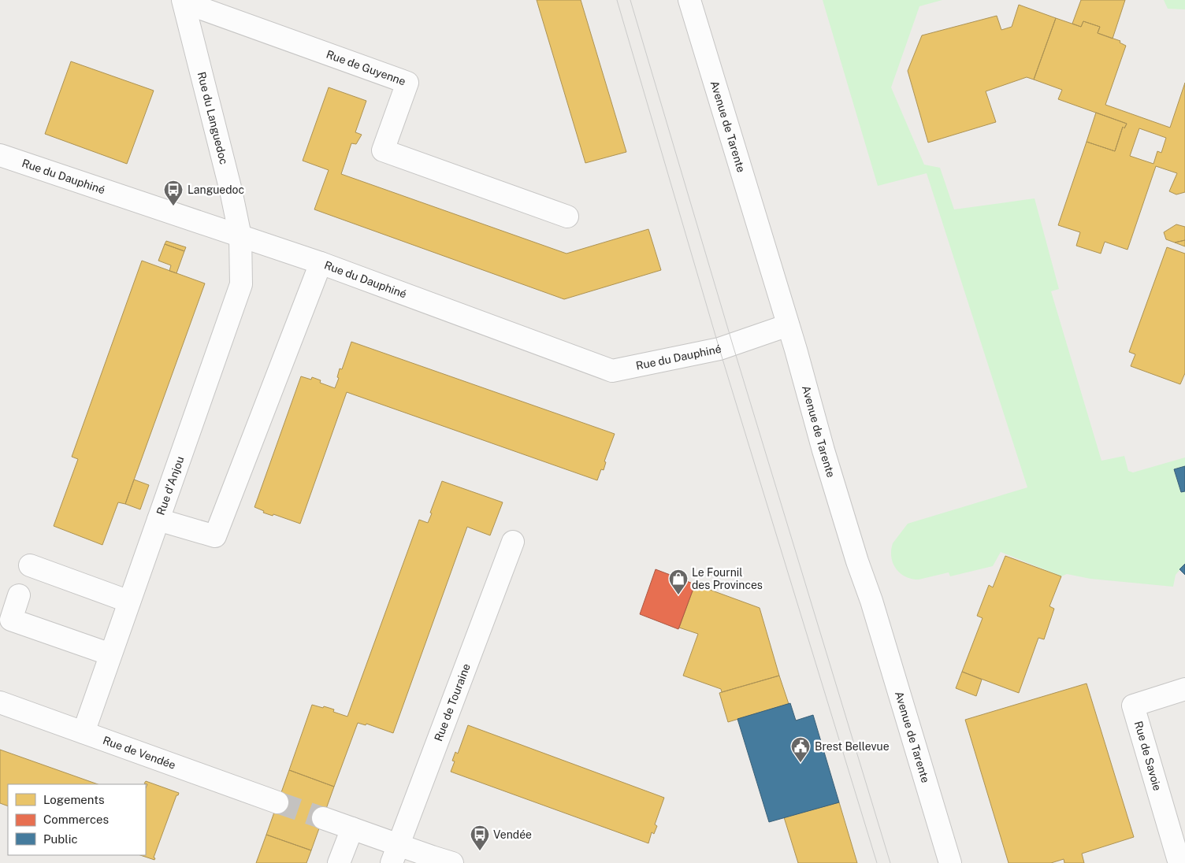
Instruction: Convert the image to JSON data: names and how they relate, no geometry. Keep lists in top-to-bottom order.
{
  "streets": {
    "street": [
      "Rue de Guyenne",
      "Rue du Languedoc",
      "Avenue de Tarente",
      "Rue du Dauphiné",
      "Rue d'Anjou",
      "Rue de Touraine",
      "Rue de Vendée",
      "Rue de Savoie"
    ]
  },
  "crossings": [
    ["Rue de Guyenne", "Rue du Languedoc"],
    ["Rue du Languedoc", "Rue du Dauphiné"],
    ["Rue du Languedoc", "Rue d'Anjou"],
    ["Avenue de Tarente", "Rue du Dauphiné"],
    ["Rue du Dauphiné", "Rue d'Anjou"],
    ["Rue d'Anjou", "Rue de Vendée"]
  ],
  "places": {
    "bus stop": ["Languedoc", "Vendée"],
    "shop": ["Le Fournil des Provinces"],
    "public building": ["Brest Bellevue"]
  },
  "legend": ["Logements", "Commerces", "Public"]
}
